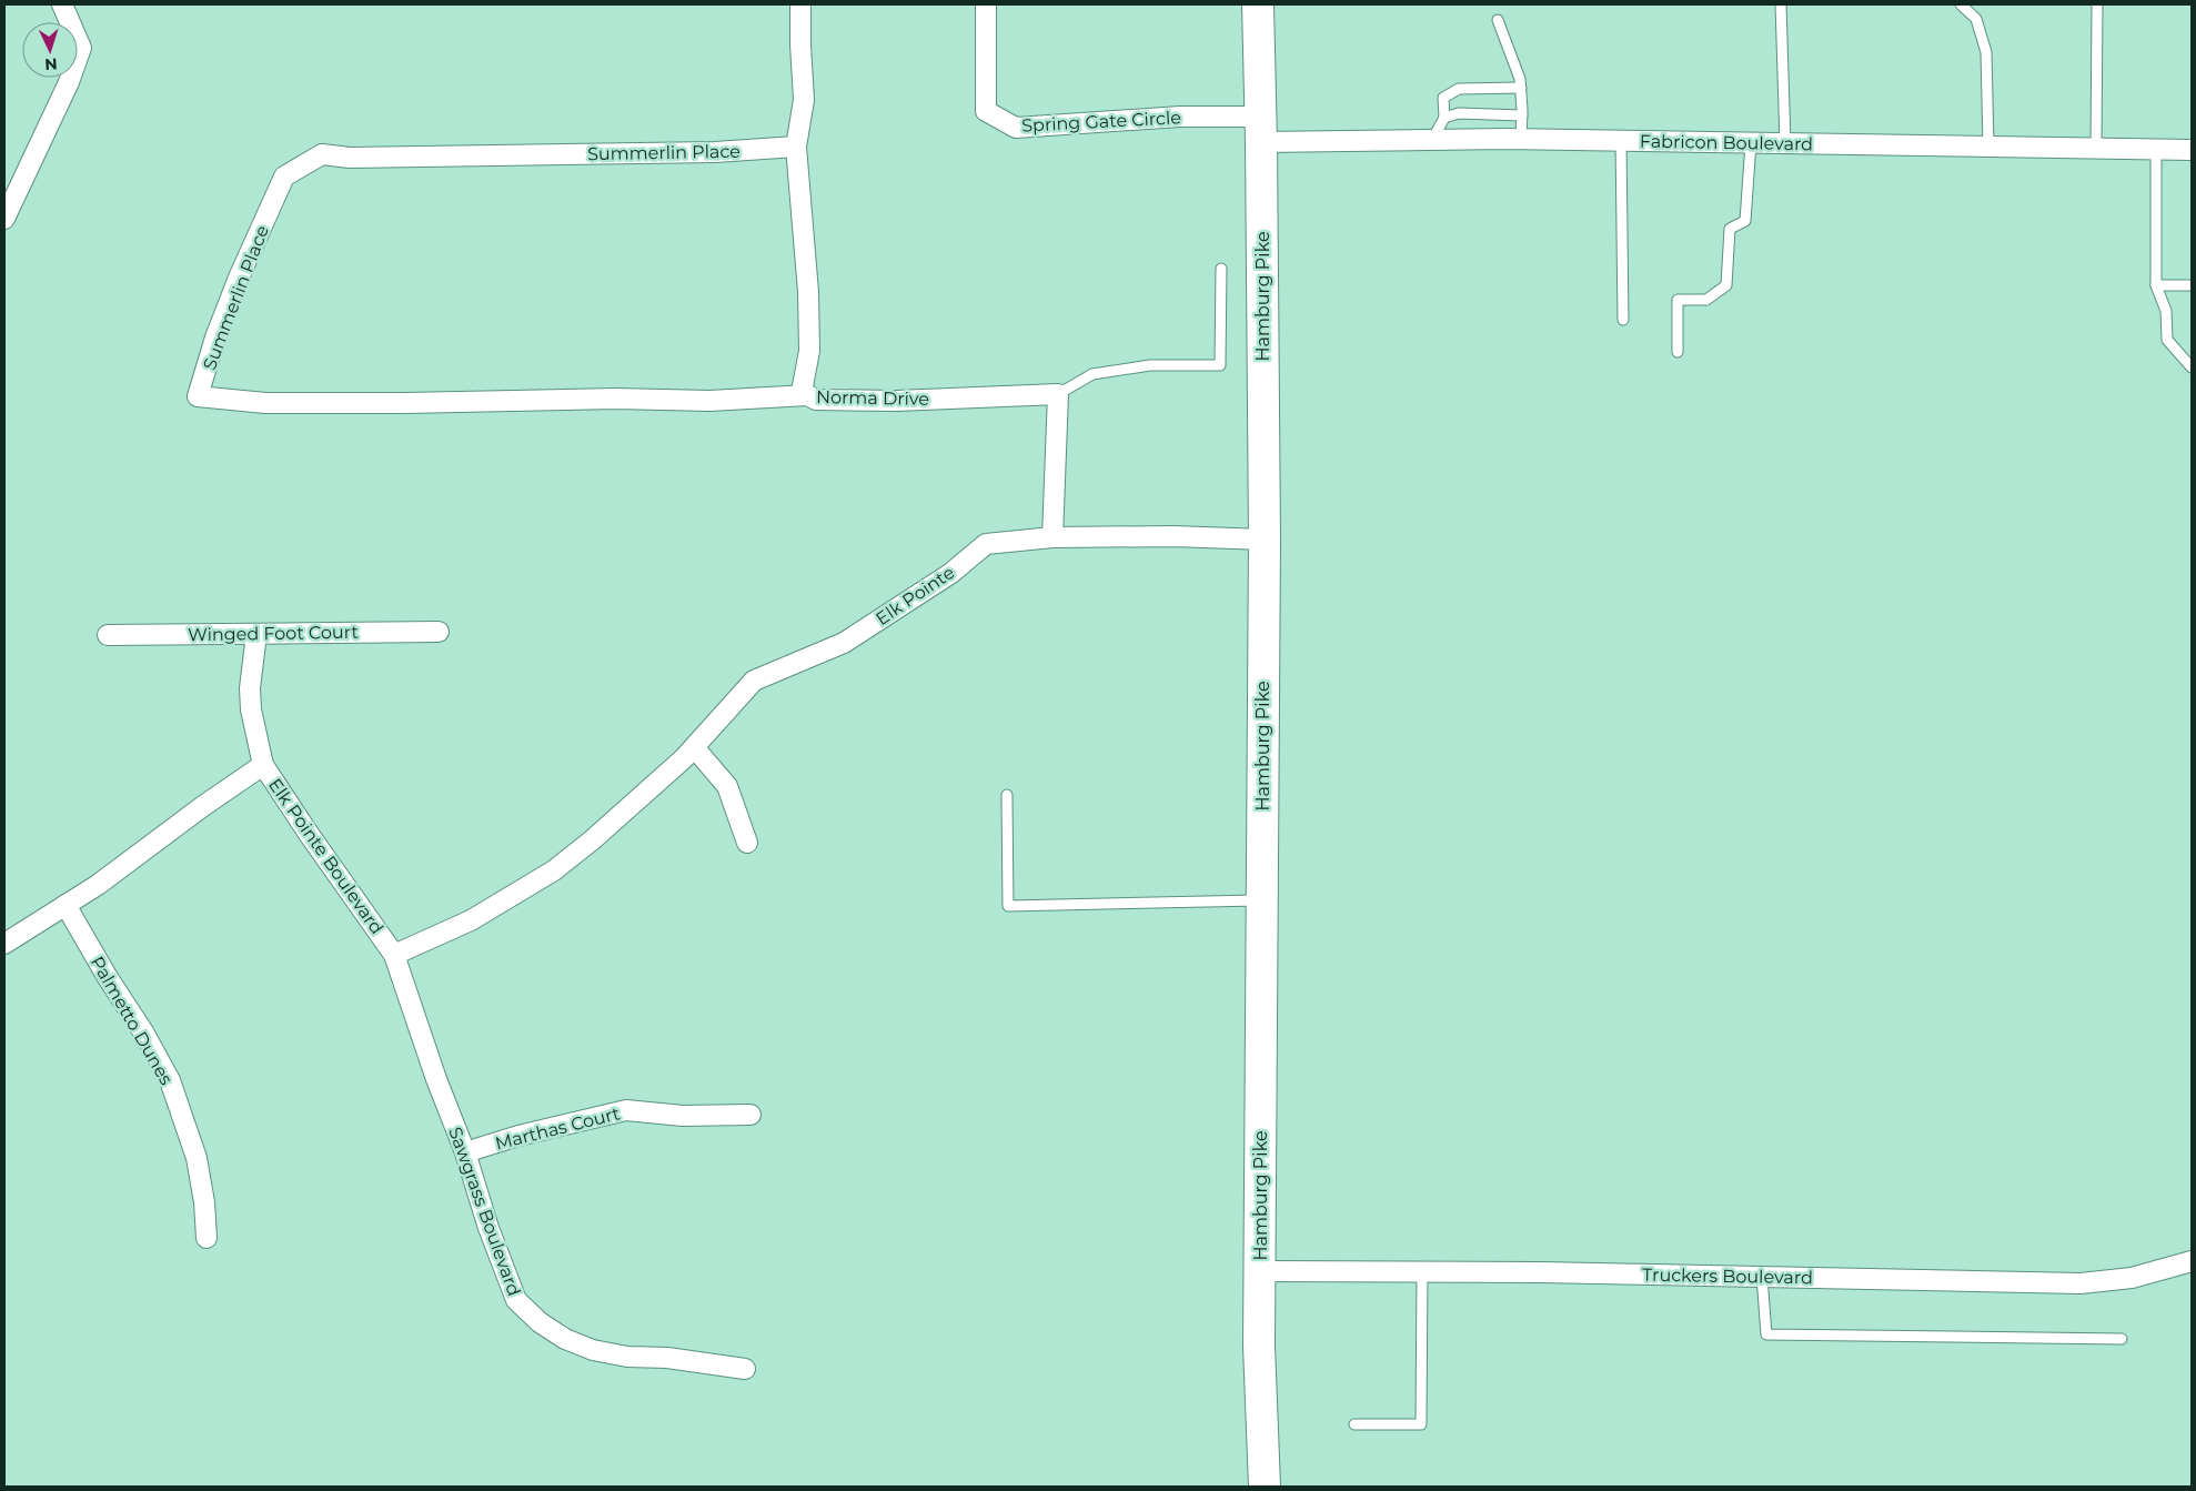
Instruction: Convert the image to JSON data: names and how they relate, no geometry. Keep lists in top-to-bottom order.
{
  "streets": {
    "main road": ["Hamburg Pike"],
    "street": [
      "Spring Gate Circle",
      "Fabricon Boulevard",
      "Summerlin Place",
      "Norma Drive",
      "Elk Pointe",
      "Winged Foot Court",
      "Elk Pointe Boulevard",
      "Palmetto Dunes",
      "Marthas Court",
      "Sawgrass Boulevard",
      "Truckers Boulevard"
    ]
  },
  "crossings": [
    ["Spring Gate Circle", "Fabricon Boulevard"],
    ["Spring Gate Circle", "Hamburg Pike"],
    ["Fabricon Boulevard", "Hamburg Pike"],
    ["Summerlin Place", "Norma Drive"],
    ["Hamburg Pike", "Elk Pointe"],
    ["Hamburg Pike", "Truckers Boulevard"],
    ["Elk Pointe", "Elk Pointe Boulevard"],
    ["Elk Pointe", "Sawgrass Boulevard"],
    ["Elk Pointe Boulevard", "Palmetto Dunes"],
    ["Elk Pointe Boulevard", "Sawgrass Boulevard"],
    ["Marthas Court", "Sawgrass Boulevard"]
  ],
  "north": "bottom"
}
